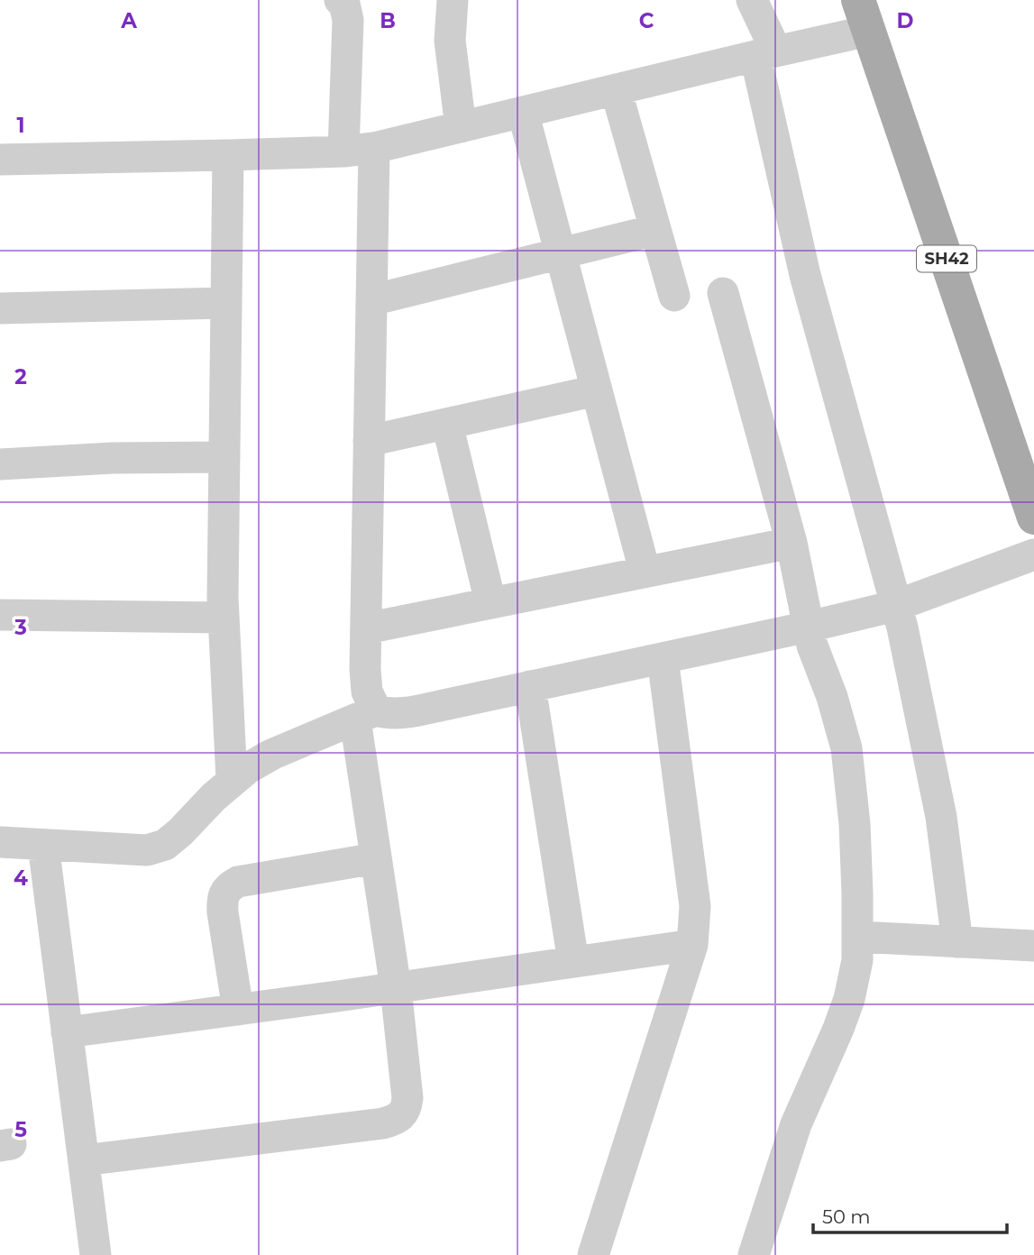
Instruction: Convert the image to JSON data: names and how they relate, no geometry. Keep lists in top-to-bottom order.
{
  "streets": {
    "main road": ["SH42"]
  },
  "scale_bar": "50 m",
  "grid": {
    "columns": [
      "A",
      "B",
      "C",
      "D"
    ],
    "rows": [
      "1",
      "2",
      "3",
      "4",
      "5"
    ]
  }
}
